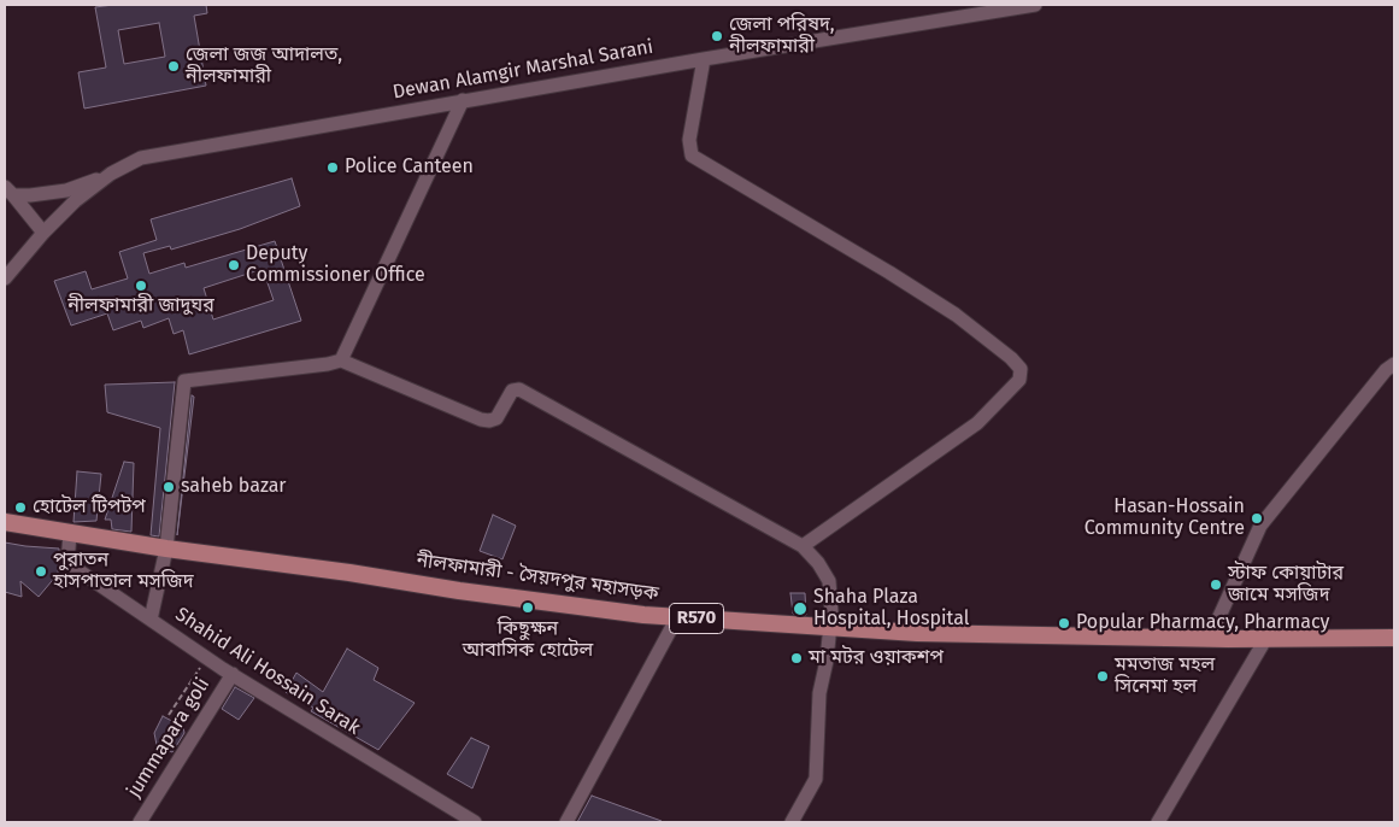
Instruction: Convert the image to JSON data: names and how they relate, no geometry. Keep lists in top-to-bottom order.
{
  "streets": {
    "main road": ["নীলফামারী - সৈয়দপুর মহাসড়ক", "R570"],
    "street": ["Dewan Alamgir Marshal Sarani", "Shahid Ali Hossain Sarak", "jummapara goli"]
  },
  "crossings": [
    ["নীলফামারী - সৈয়দপুর মহাসড়ক", "Shahid Ali Hossain Sarak"],
    ["Shahid Ali Hossain Sarak", "jummapara goli"]
  ],
  "places": [
    "জেলা পরিষদ, নীলফামারী",
    "জেলা জজ আদালত, নীলফামারী",
    "Police Canteen",
    "Deputy Commissioner Office",
    "নীলফামারী জাদুঘর",
    "saheb bazar",
    "হোটেল টিপটপ",
    "Hasan-Hossain Community Centre",
    "পুরাতন হাসপাতাল মসজিদ",
    "স্টাফ কোয়াটার জামে মসজিদ",
    "কিছুক্ষন আবাসিক হোটেল",
    "Shaha Plaza Hospital, Hospital",
    "Popular Pharmacy, Pharmacy",
    "মা মটর ওয়াকশপ",
    "মমতাজ মহল সিনেমা হল"
  ]
}
